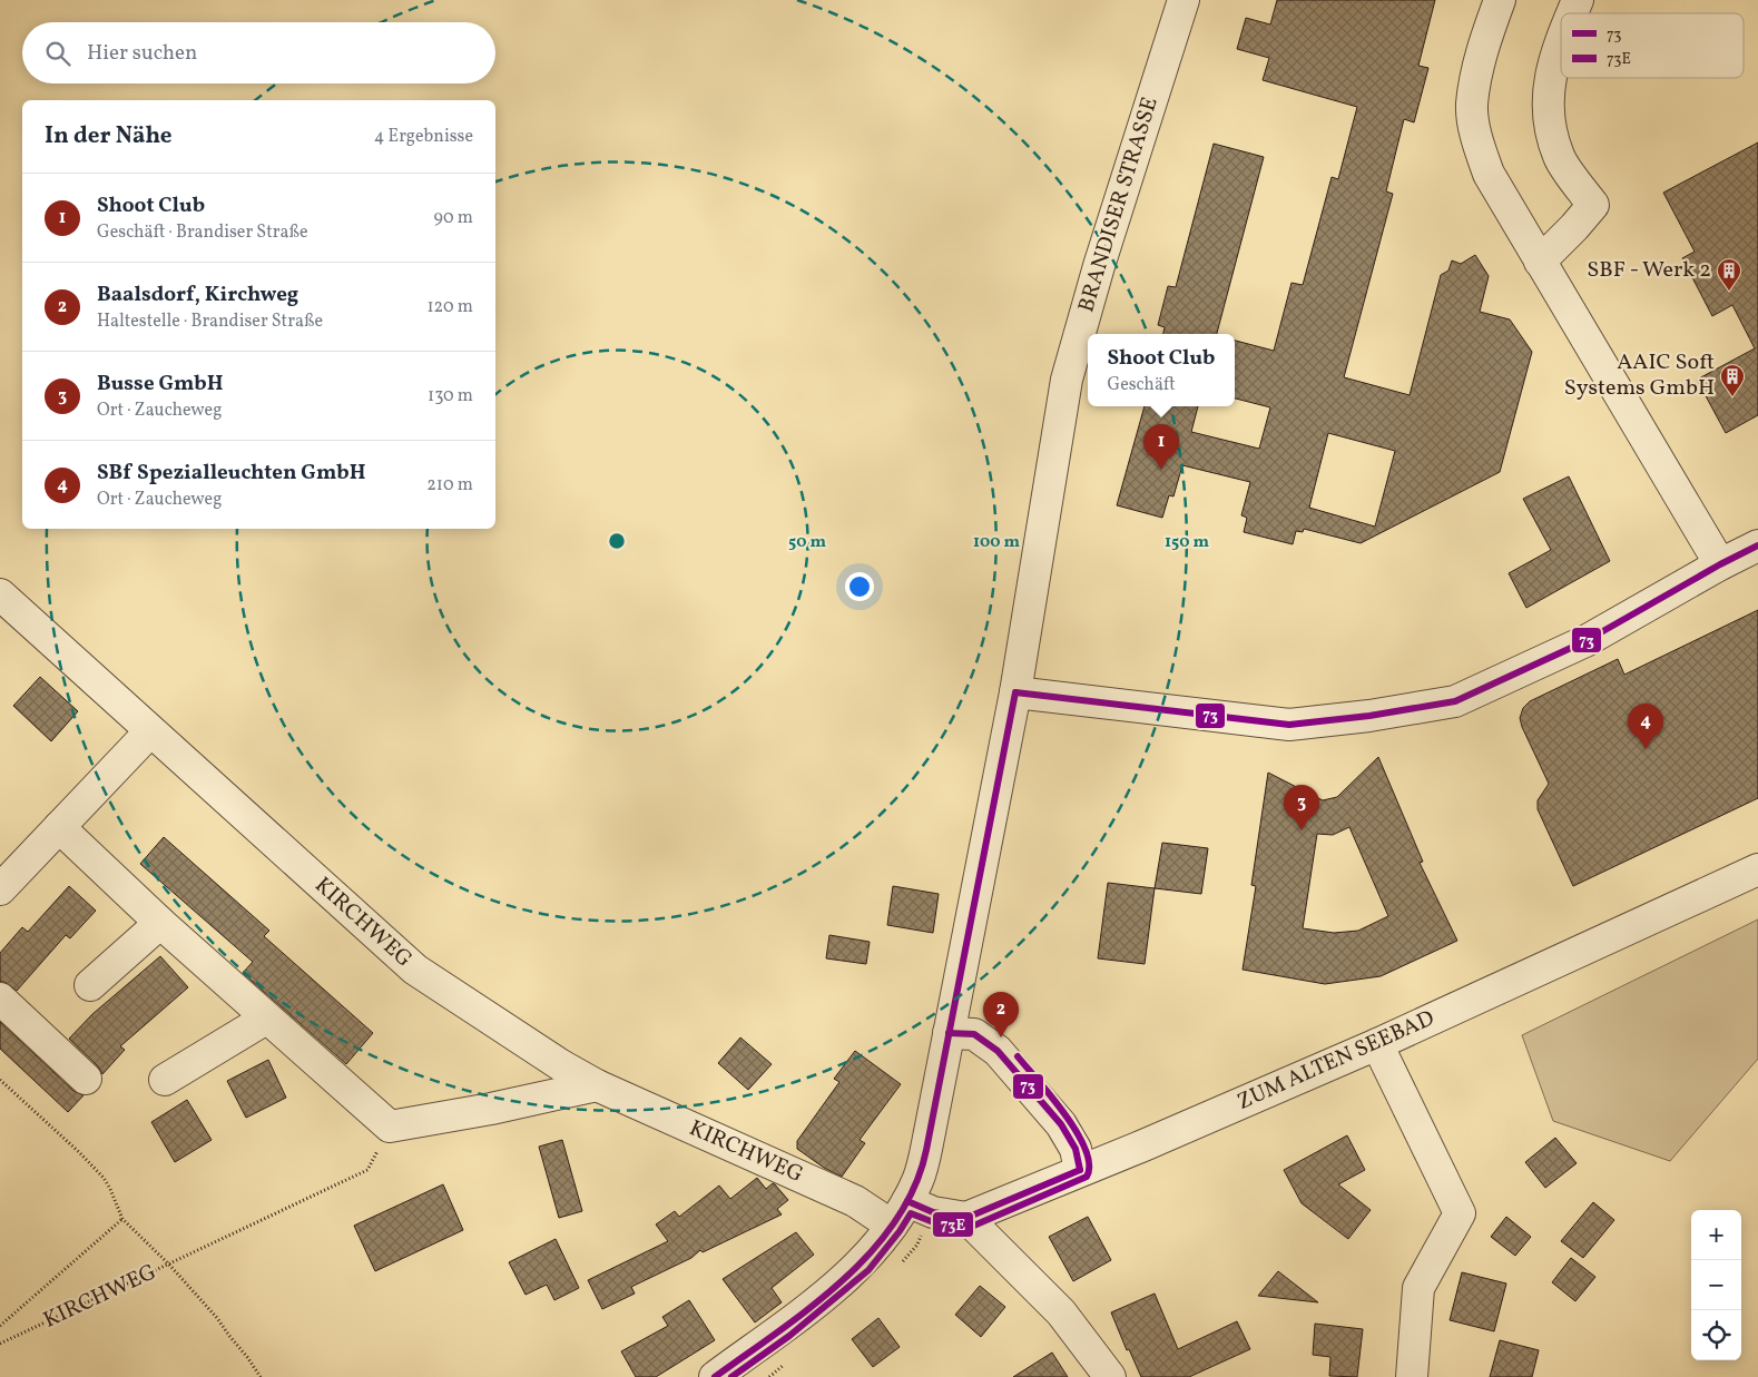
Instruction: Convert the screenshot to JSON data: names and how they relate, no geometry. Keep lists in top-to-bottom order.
{
  "streets": {
    "street": ["BRANDISER STRASSE", "KIRCHWEG", "ZUM ALTEN SEEBAD"]
  },
  "crossings": [
    ["BRANDISER STRASSE", "KIRCHWEG"]
  ],
  "places": {
    "building": ["SBF - Werk 2", "AAIC Soft Systems GmbH"]
  },
  "lines": ["transit line 73", "transit line 73E"],
  "legend": ["73", "73E"],
  "page": {
    "search": "Hier suchen",
    "heading": ["In der Nähe", "4 Ergebnisse"],
    "list": [
      {
        "mark": "1",
        "name": "Shoot Club",
        "note": "Geschäft · Brandiser Straße",
        "value": "90 m"
      },
      {
        "mark": "2",
        "name": "Baalsdorf, Kirchweg",
        "note": "Haltestelle · Brandiser Straße",
        "value": "120 m"
      },
      {
        "mark": "3",
        "name": "Busse GmbH",
        "note": "Ort · Zaucheweg",
        "value": "130 m"
      },
      {
        "mark": "4",
        "name": "SBf Spezialleuchten GmbH",
        "note": "Ort · Zaucheweg",
        "value": "210 m"
      }
    ],
    "popup": ["Shoot Club", "Geschäft"],
    "pins": [
      "1",
      "4",
      "3",
      "2"
    ],
    "map_buttons": ["+", "−"]
  },
  "rings": ["50 m", "100 m", "150 m"]
}
